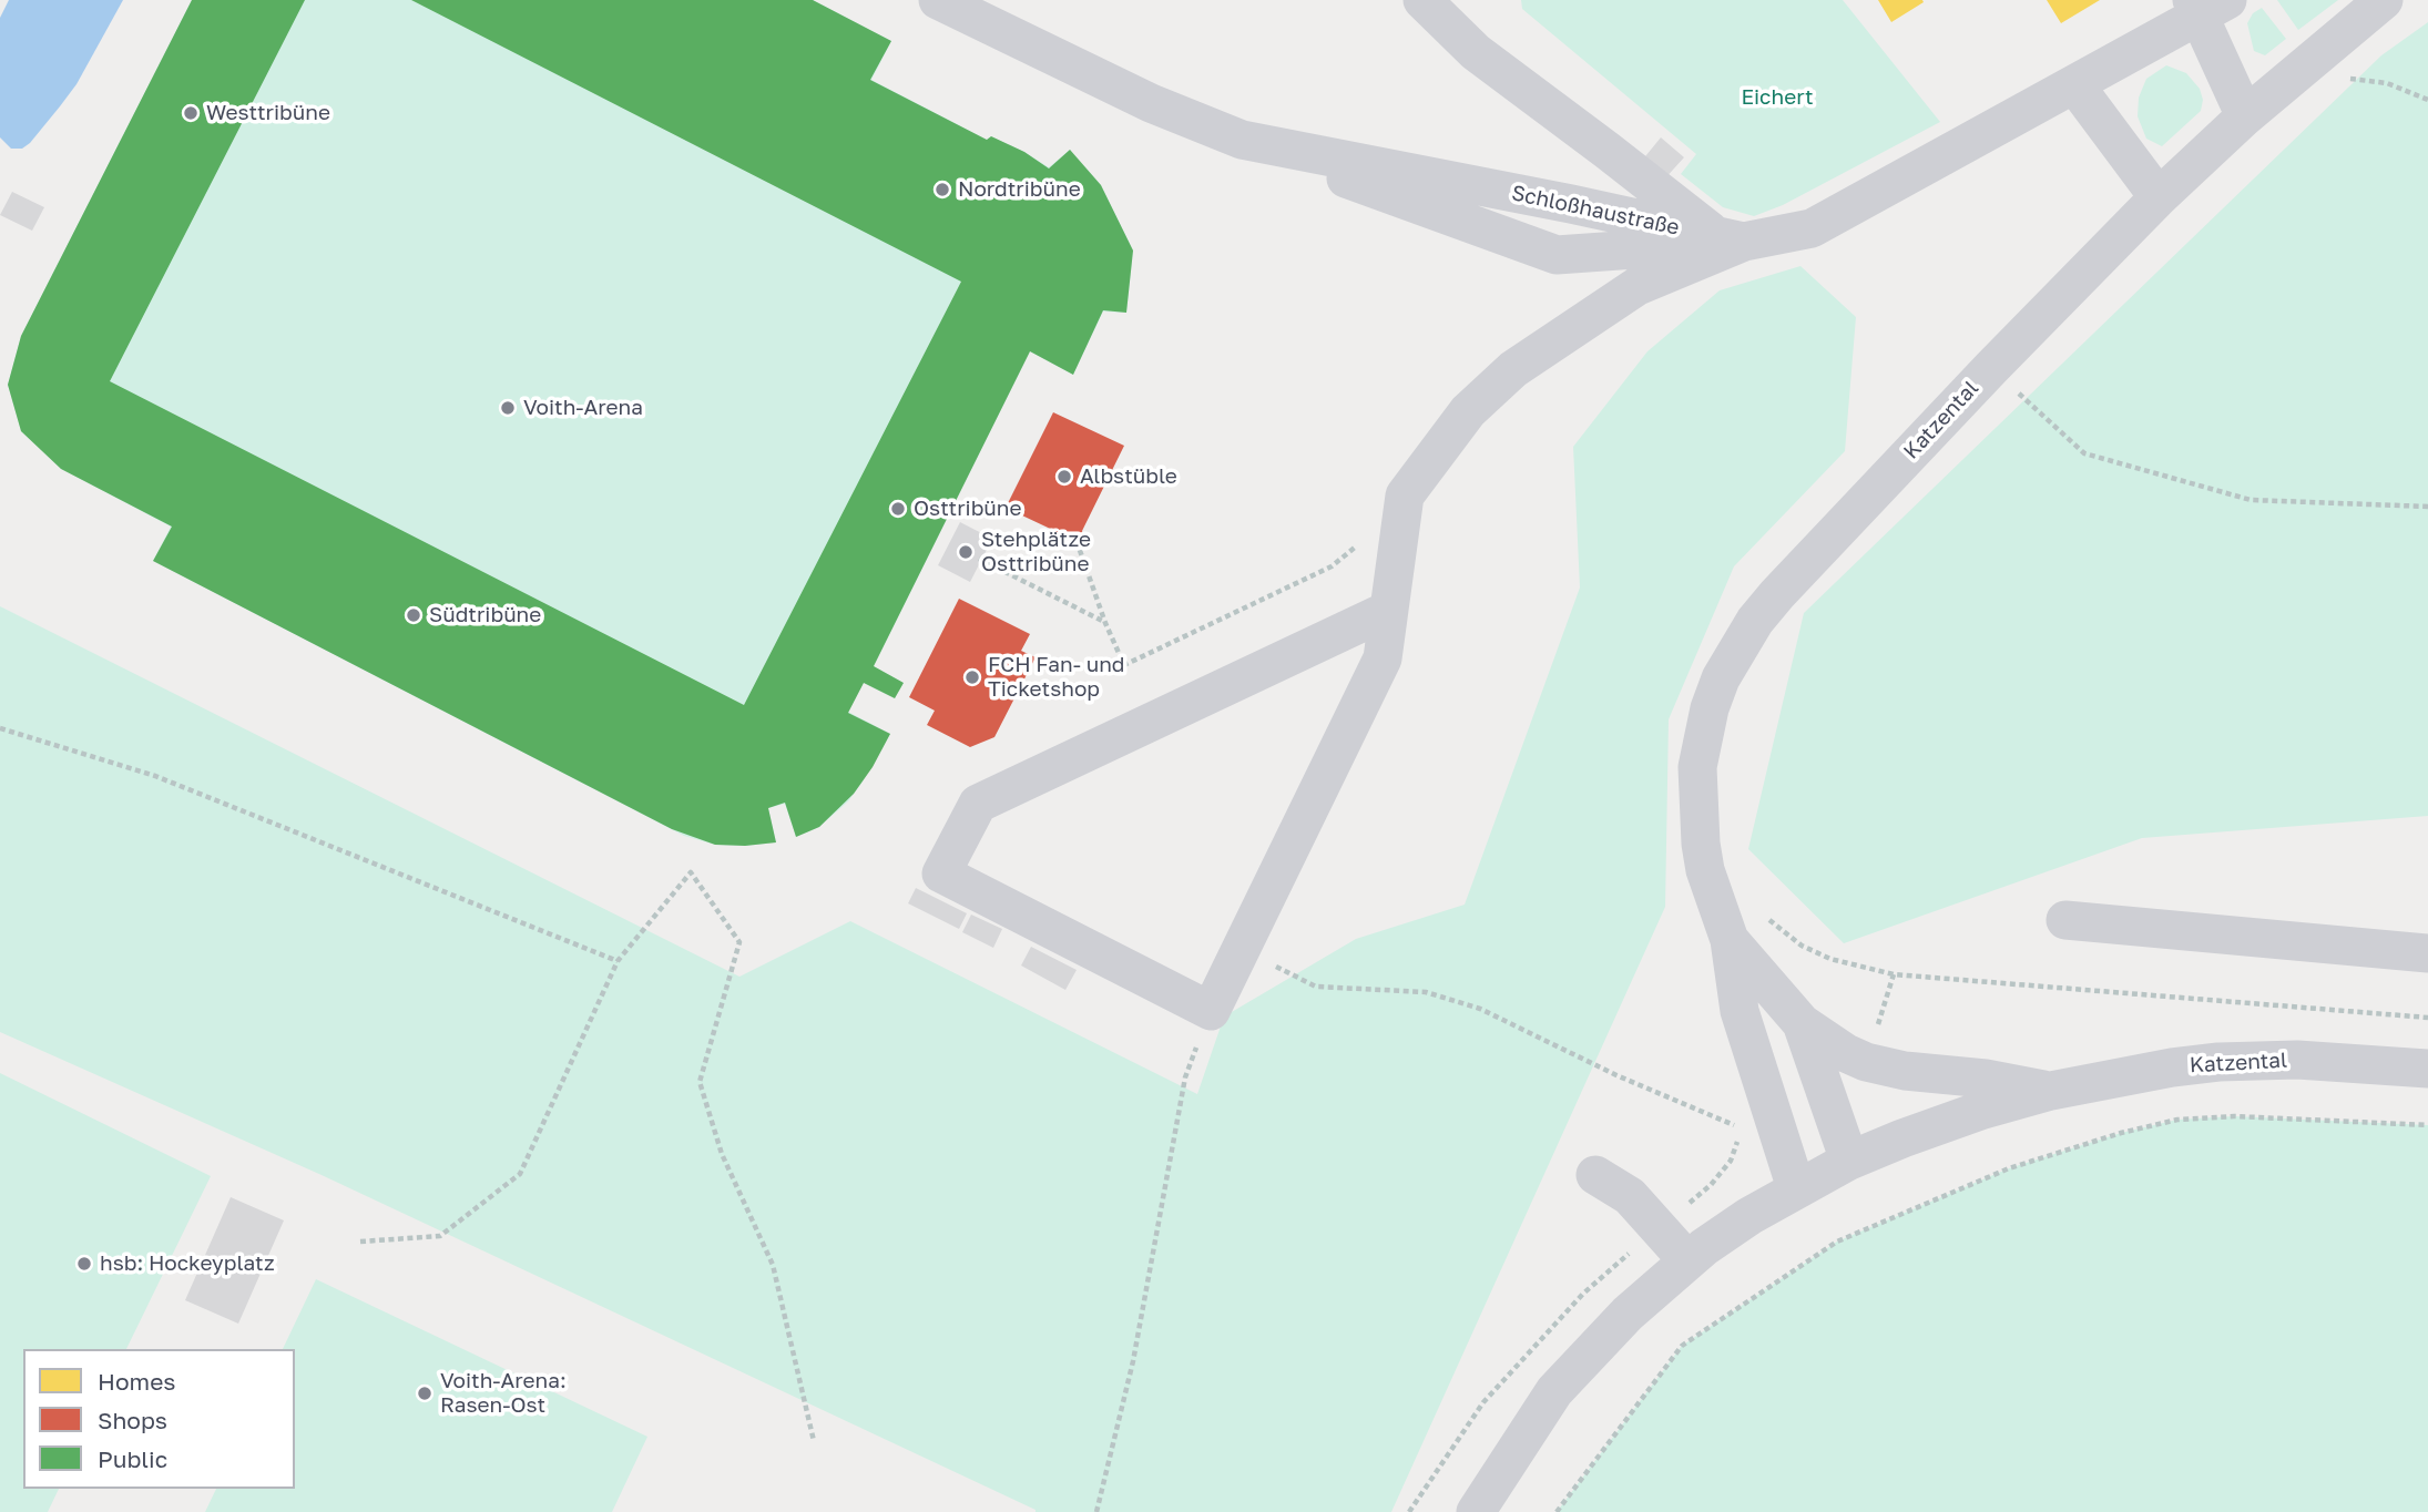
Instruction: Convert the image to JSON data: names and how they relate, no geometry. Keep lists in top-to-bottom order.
{
  "streets": {
    "street": ["Schloßhaustraße", "Katzental"]
  },
  "parks": ["Eichert"],
  "places": [
    "Westtribüne",
    "Nordtribüne",
    "Voith-Arena",
    "Albstüble",
    "Osttribüne",
    "Stehplätze Osttribüne",
    "Südtribüne",
    "FCH Fan- und Ticketshop",
    "hsb: Hockeyplatz",
    "Voith-Arena: Rasen-Ost"
  ],
  "legend": ["Homes", "Shops", "Public"]
}
